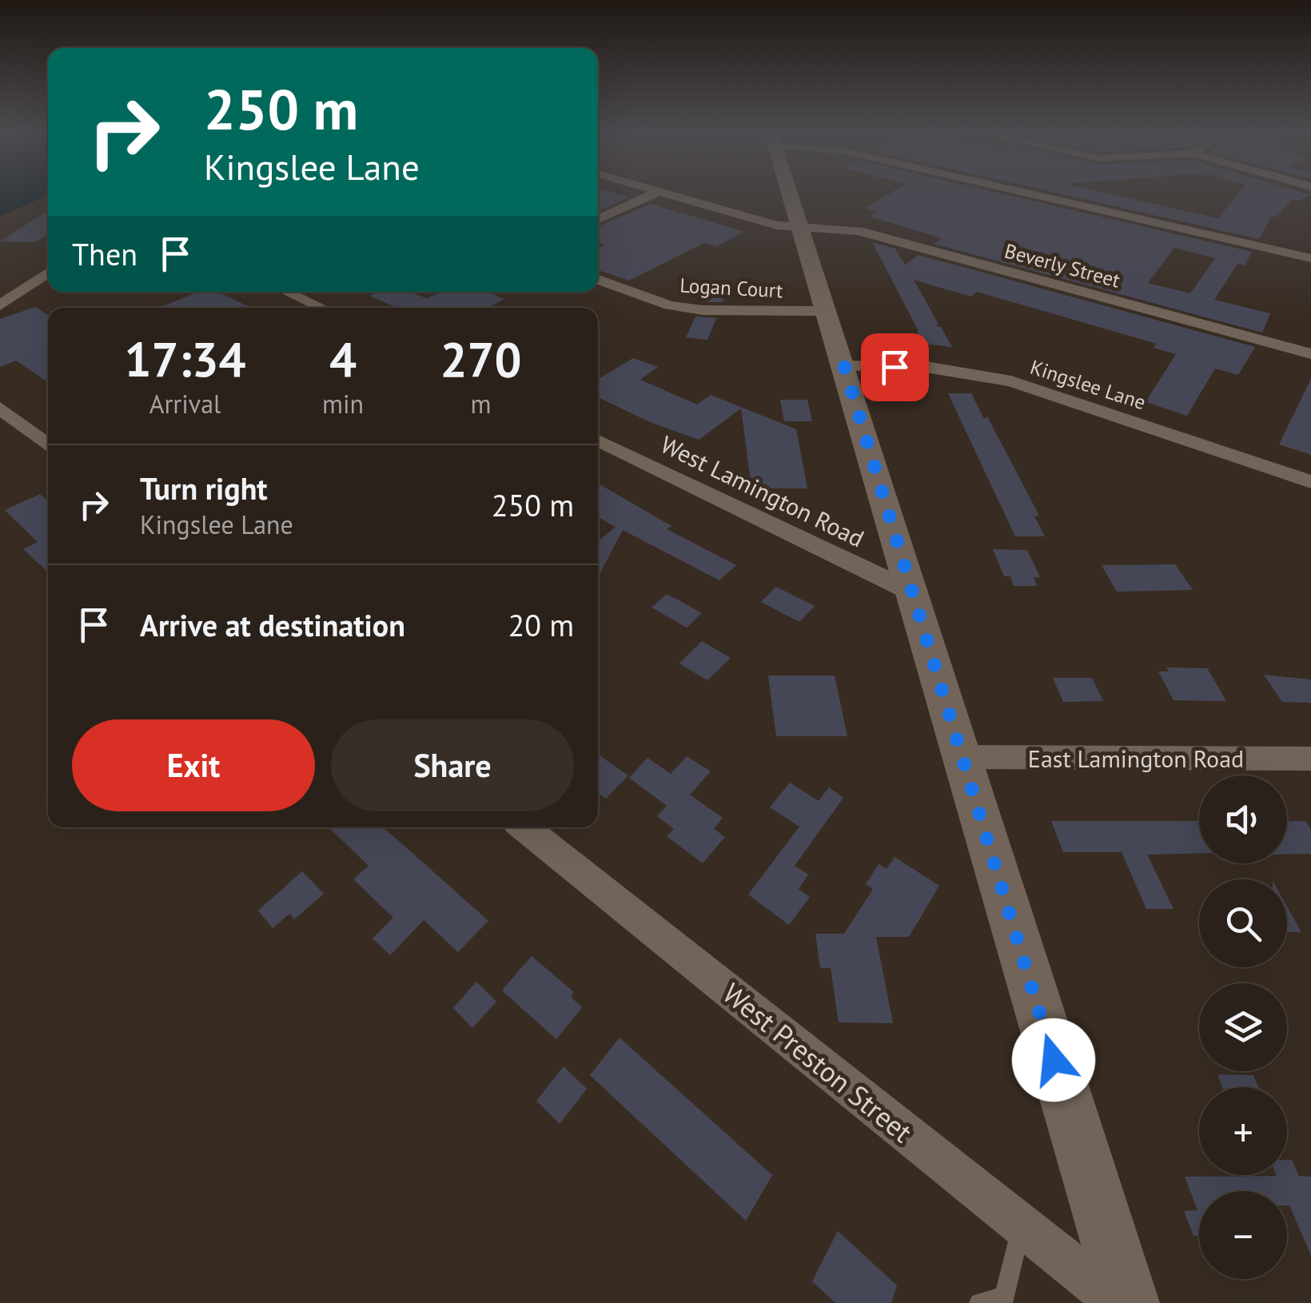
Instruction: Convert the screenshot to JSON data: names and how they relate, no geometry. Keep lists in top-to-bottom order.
{
  "streets": {
    "street": [
      "Beverly Street",
      "Logan Court",
      "Kingslee Lane",
      "West Lamington Road",
      "East Lamington Road",
      "West Preston Street"
    ]
  },
  "page": {
    "turn": ["250 m", "Kingslee Lane"],
    "then": "Then",
    "eta": [
      "17:34",
      "Arrival",
      "4",
      "min",
      "270",
      "m"
    ],
    "list": [
      {
        "name": "Turn right",
        "note": "Kingslee Lane",
        "value": "250 m"
      },
      {
        "name": "Arrive at destination",
        "value": "20 m"
      }
    ],
    "buttons": ["Exit", "Share"],
    "map_buttons": ["+", "−"]
  }
}
